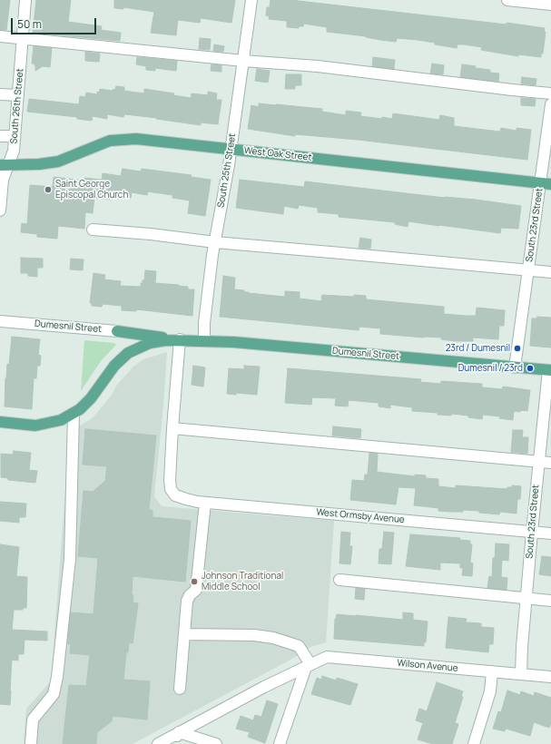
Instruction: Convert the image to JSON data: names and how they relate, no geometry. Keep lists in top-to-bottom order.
{
  "streets": {
    "main road": ["West Oak Street", "Dumesnil Street"],
    "street": [
      "South 26th Street",
      "South 25th Street",
      "South 23rd Street",
      "West Ormsby Avenue",
      "Wilson Avenue"
    ]
  },
  "crossings": [
    ["South 26th Street", "West Oak Street"],
    ["West Oak Street", "South 25th Street"],
    ["West Oak Street", "South 23rd Street"],
    ["South 25th Street", "Dumesnil Street"],
    ["South 23rd Street", "Dumesnil Street"],
    ["South 23rd Street", "West Ormsby Avenue"],
    ["South 23rd Street", "Wilson Avenue"]
  ],
  "places": [
    "Saint George Episcopal Church",
    "23rd / Dumesnil",
    "Dumesnil / 23rd",
    "Johnson Traditional Middle School"
  ],
  "scale_bar": "50 m"
}
